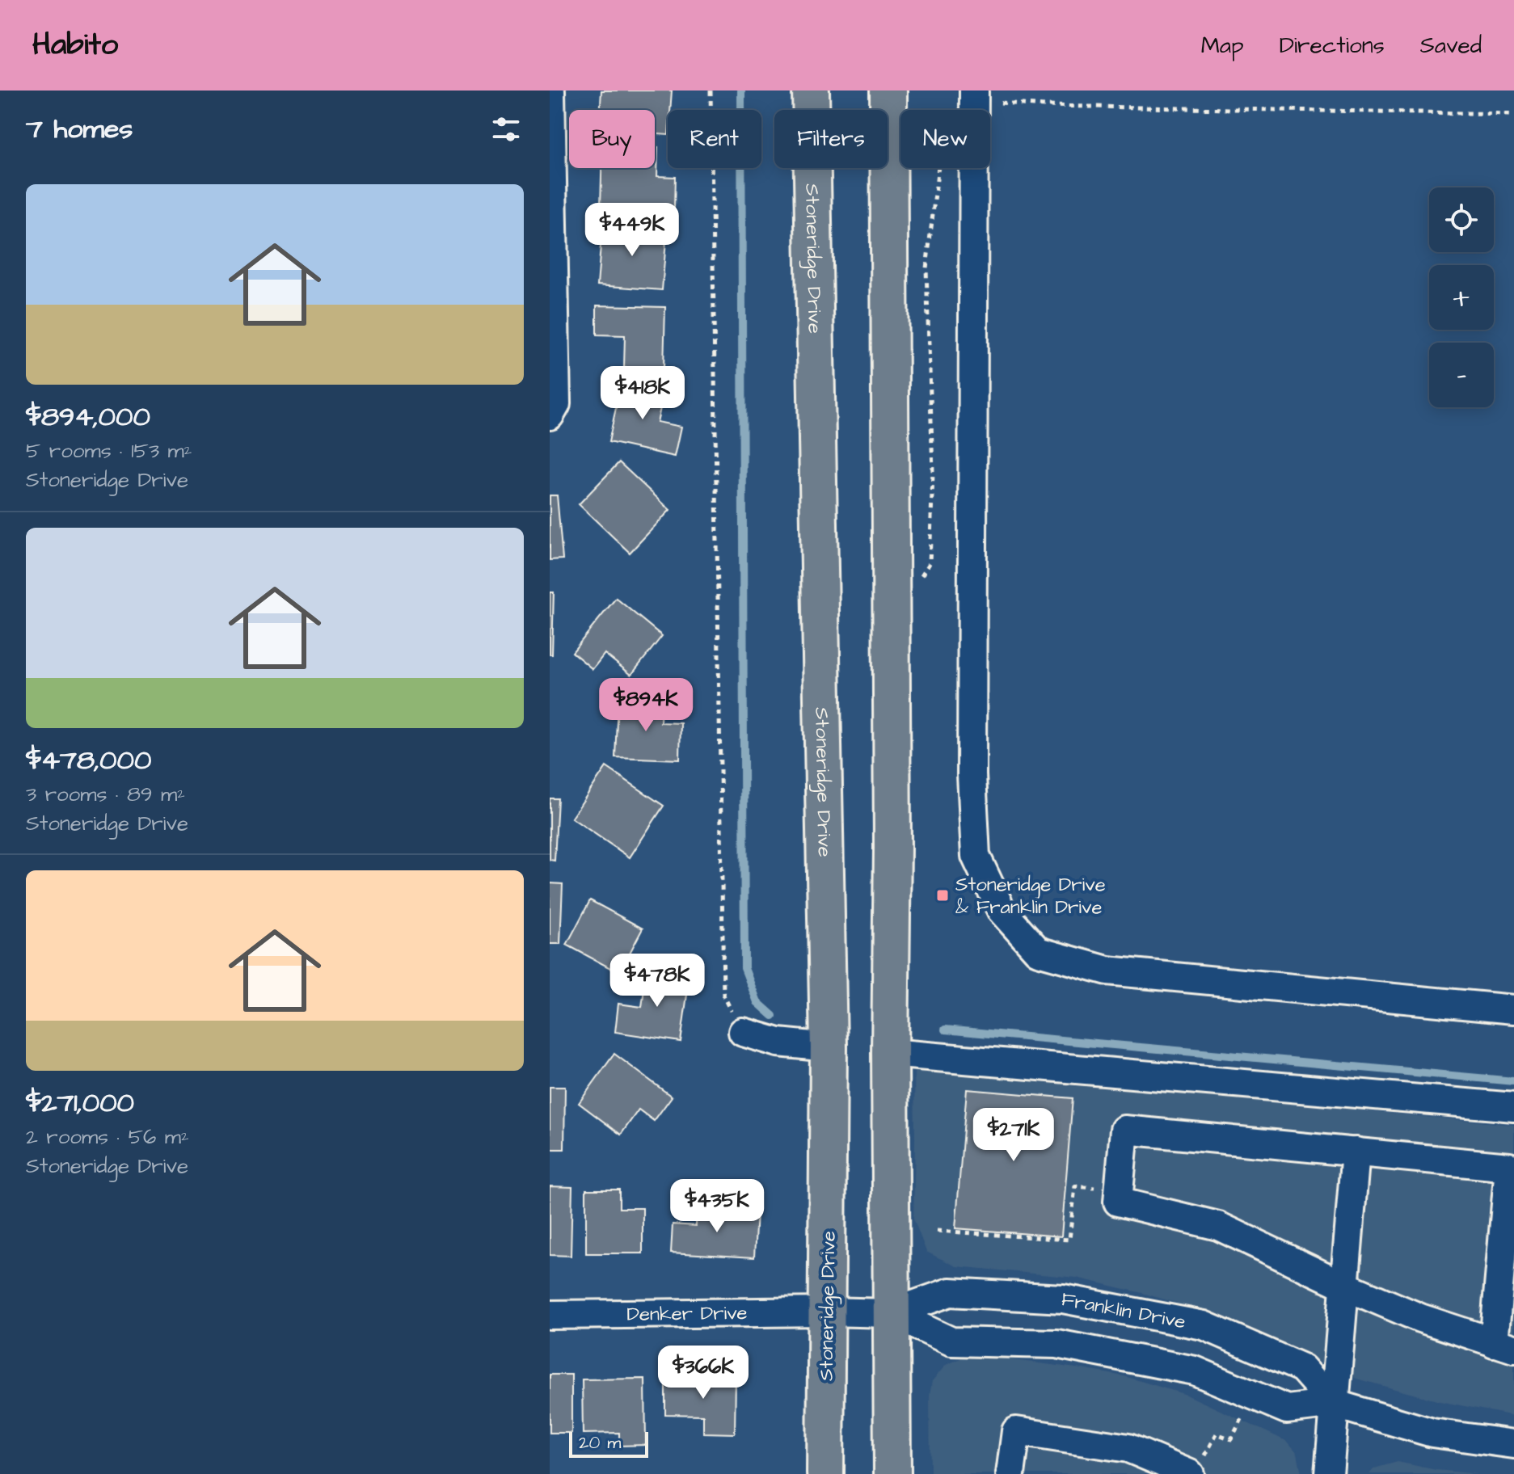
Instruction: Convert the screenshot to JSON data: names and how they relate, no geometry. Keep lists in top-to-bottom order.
{
  "streets": {
    "main road": ["Stoneridge Drive"],
    "street": ["Franklin Drive", "Denker Drive"]
  },
  "crossings": [
    ["Stoneridge Drive", "Franklin Drive"],
    ["Stoneridge Drive", "Denker Drive"],
    ["Franklin Drive", "Denker Drive"]
  ],
  "places": {
    "transit": ["Stoneridge Drive & Franklin Drive"]
  },
  "scale_bar": "20 m",
  "page": {
    "header": "Habito",
    "nav": ["Map", "Directions", "Saved"],
    "heading": "7 homes",
    "chip": [
      "Buy",
      "Rent",
      "Filters",
      "New"
    ],
    "list": [
      {
        "name": "$894,000",
        "note": "5 rooms · 153 m² · Stoneridge Drive"
      },
      {
        "name": "$478,000",
        "note": "3 rooms · 89 m² · Stoneridge Drive"
      },
      {
        "name": "$271,000",
        "note": "2 rooms · 56 m² · Stoneridge Drive"
      }
    ],
    "map_buttons": ["+", "−"],
    "price": [
      "$449K",
      "$418K",
      "$894K",
      "$478K",
      "$271K",
      "$435K",
      "$366K"
    ],
    "scale": "20 m"
  }
}
